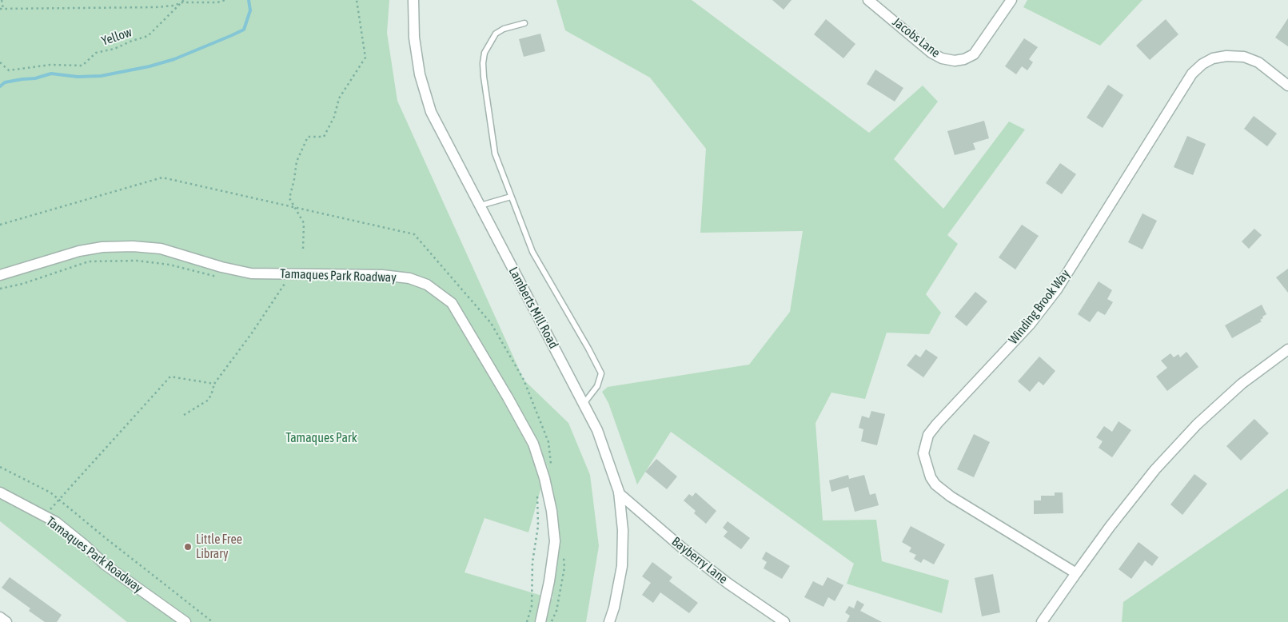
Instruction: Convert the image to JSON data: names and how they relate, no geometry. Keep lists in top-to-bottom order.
{
  "streets": {
    "street": [
      "Jacobs Lane",
      "Tamaques Park Roadway",
      "Winding Brook Way",
      "Lamberts Mill Road",
      "Bayberry Lane"
    ],
    "path": ["Yellow"]
  },
  "crossings": [
    ["Lamberts Mill Road", "Bayberry Lane"]
  ],
  "parks": ["Tamaques Park"],
  "places": ["Little Free Library"]
}
